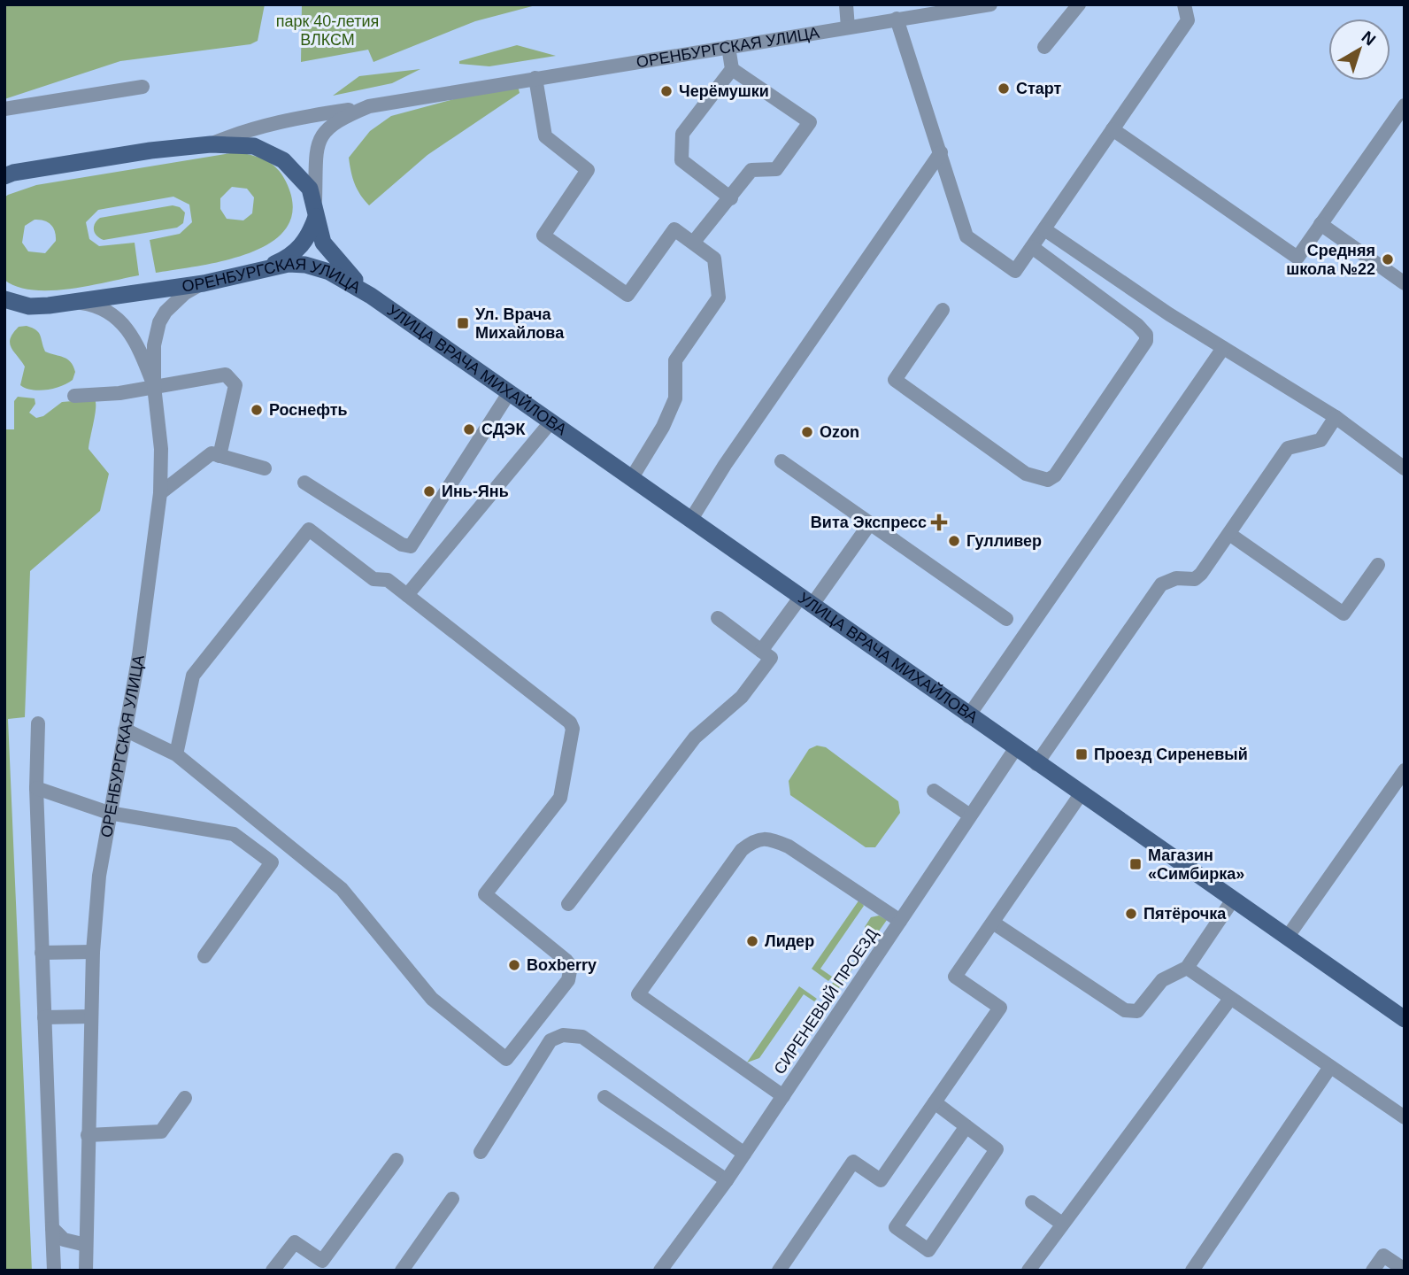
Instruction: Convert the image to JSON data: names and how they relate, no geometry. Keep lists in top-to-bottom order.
{
  "streets": {
    "main road": ["ОРЕНБУРГСКАЯ УЛИЦА", "УЛИЦА ВРАЧА МИХАЙЛОВА"],
    "street": ["СИРЕНЕВЫЙ ПРОЕЗД"]
  },
  "crossings": [
    ["ОРЕНБУРГСКАЯ УЛИЦА", "УЛИЦА ВРАЧА МИХАЙЛОВА"],
    ["УЛИЦА ВРАЧА МИХАЙЛОВА", "СИРЕНЕВЫЙ ПРОЕЗД"]
  ],
  "parks": ["парк 40-летия ВЛКСМ"],
  "places": {
    "other": [
      "Старт",
      "Черёмушки",
      "Средняя школа №22",
      "Роснефть",
      "СДЭК",
      "Ozon",
      "Инь-Янь",
      "Гулливер",
      "Пятёрочка",
      "Лидер",
      "Boxberry"
    ],
    "transit": ["Ул. Врача Михайлова", "Проезд Сиреневый", "Магазин «Симбирка»"],
    "health": ["Вита Экспресс"]
  },
  "north": "top right"
}
